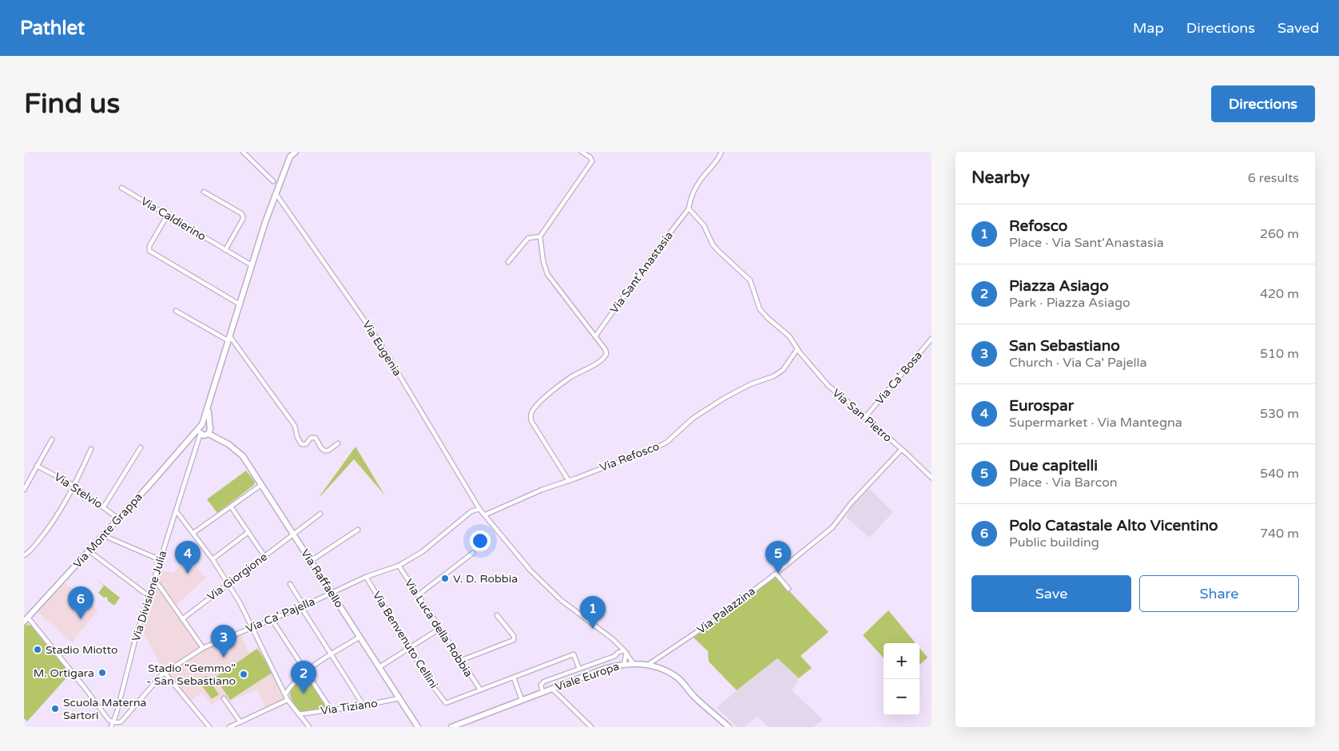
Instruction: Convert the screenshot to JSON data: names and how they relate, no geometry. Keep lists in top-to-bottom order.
{
  "streets": {
    "main road": ["Via Monte Grappa", "Via Raffaello", "Viale Europa"],
    "street": [
      "Via Caldierino",
      "Via Sant'Anastasia",
      "Via Eugenia",
      "Via Ca' Bosa",
      "Via San Pietro",
      "Via Refosco",
      "Via Stelvio",
      "Via Giorgione",
      "Via Divisione Julia",
      "Via Palazzina",
      "Via Ca' Pajella",
      "Via Luca della Robbia",
      "Via Benvenuto Cellini",
      "Via Tiziano"
    ]
  },
  "crossings": [
    ["Via Sant'Anastasia", "Via San Pietro"],
    ["Via Eugenia", "Via Ca' Pajella"],
    ["Via Ca' Bosa", "Via San Pietro"],
    ["Via San Pietro", "Via Refosco"],
    ["Via San Pietro", "Via Palazzina"],
    ["Via Stelvio", "Via Monte Grappa"],
    ["Via Monte Grappa", "Via Raffaello"],
    ["Via Monte Grappa", "Via Divisione Julia"],
    ["Via Giorgione", "Via Raffaello"],
    ["Via Raffaello", "Via Divisione Julia"],
    ["Via Raffaello", "Via Ca' Pajella"],
    ["Via Raffaello", "Via Tiziano"],
    ["Via Divisione Julia", "Via Ca' Pajella"],
    ["Via Palazzina", "Viale Europa"],
    ["Via Ca' Pajella", "Via Luca della Robbia"],
    ["Via Ca' Pajella", "Via Benvenuto Cellini"],
    ["Via Luca della Robbia", "Via Benvenuto Cellini"]
  ],
  "places": [
    "V. D. Robbia",
    "Stadio Miotto",
    "M. Ortigara",
    "Stadio \"Gemmo\" - San Sebastiano",
    "Scuola Materna Sartori"
  ],
  "page": {
    "header": "Pathlet",
    "nav": ["Map", "Directions", "Saved"],
    "buttons": [
      "Directions",
      ["Save", "Share"]
    ],
    "title": "Find us",
    "heading": ["Nearby", "6 results"],
    "list": [
      {
        "mark": "1",
        "name": "Refosco",
        "note": "Place · Via Sant'Anastasia",
        "value": "260 m"
      },
      {
        "mark": "2",
        "name": "Piazza Asiago",
        "note": "Park · Piazza Asiago",
        "value": "420 m"
      },
      {
        "mark": "3",
        "name": "San Sebastiano",
        "note": "Church · Via Ca' Pajella",
        "value": "510 m"
      },
      {
        "mark": "4",
        "name": "Eurospar",
        "note": "Supermarket · Via Mantegna",
        "value": "530 m"
      },
      {
        "mark": "5",
        "name": "Due capitelli",
        "note": "Place · Via Barcon",
        "value": "540 m"
      },
      {
        "mark": "6",
        "name": "Polo Catastale Alto Vicentino",
        "note": "Public building",
        "value": "740 m"
      }
    ],
    "pins": [
      "4",
      "5",
      "6",
      "1",
      "3",
      "2"
    ],
    "map_buttons": ["+", "−"]
  }
}
